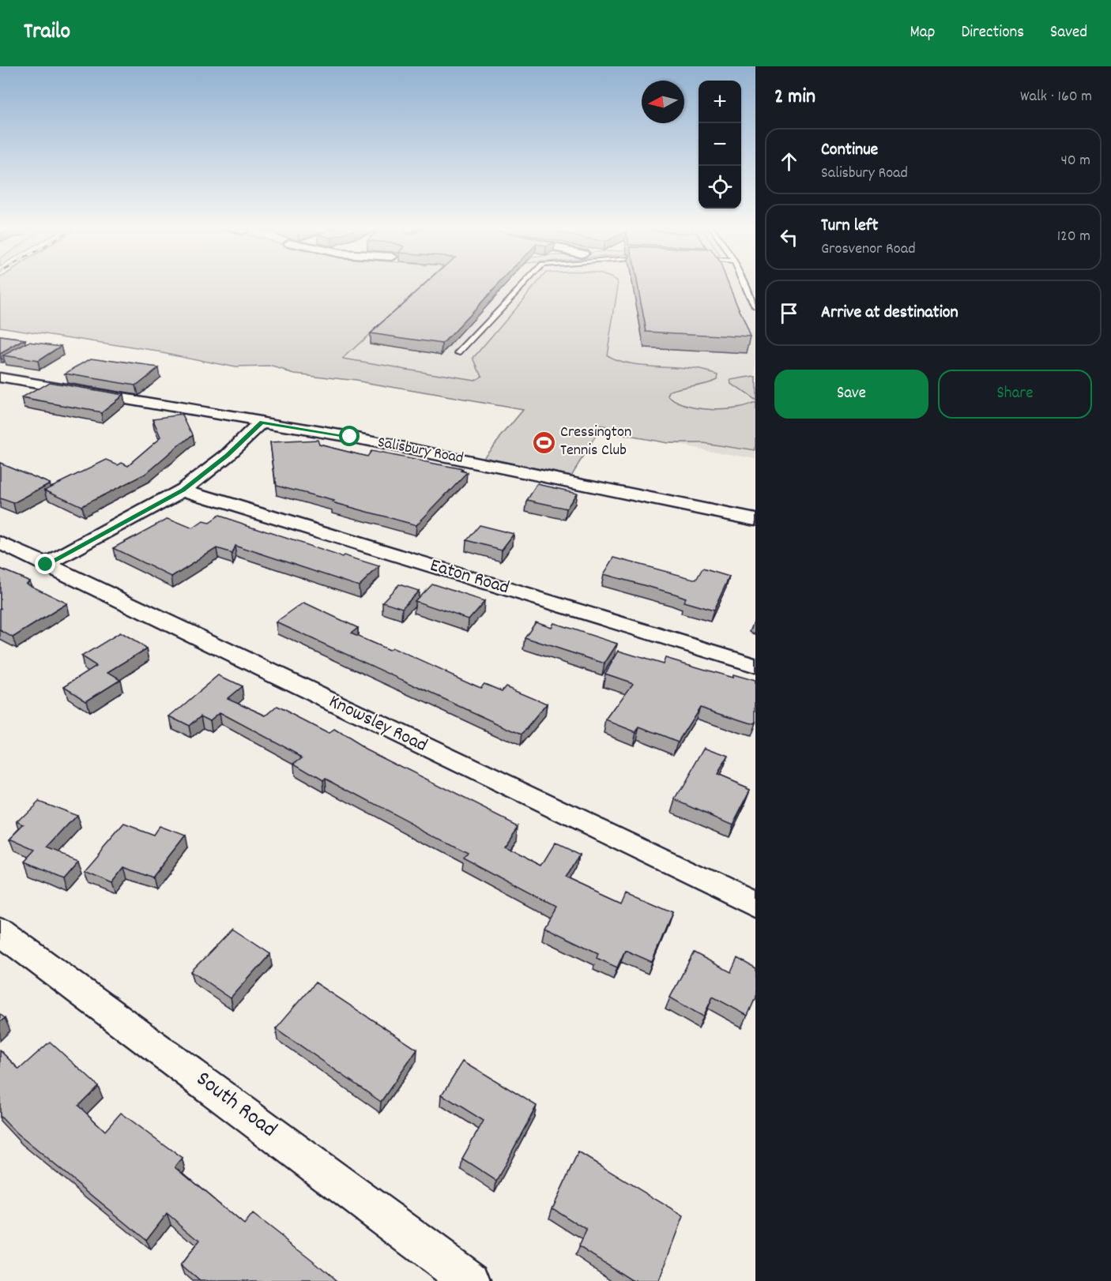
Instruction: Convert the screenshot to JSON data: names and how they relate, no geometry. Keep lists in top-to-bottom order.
{
  "streets": {
    "street": [
      "Salisbury Road",
      "Eaton Road",
      "Knowsley Road",
      "South Road"
    ]
  },
  "places": {
    "sports": ["Cressington Tennis Club"]
  },
  "north": "left",
  "page": {
    "header": "Trailo",
    "nav": ["Map", "Directions", "Saved"],
    "heading": ["2 min", "Walk · 160 m"],
    "map_buttons": ["+", "−"],
    "list": [
      ["Continue", "Salisbury Road", "40 m"],
      ["Turn left", "Grosvenor Road", "120 m"],
      "Arrive at destination"
    ],
    "buttons": ["Save", "Share"]
  }
}
